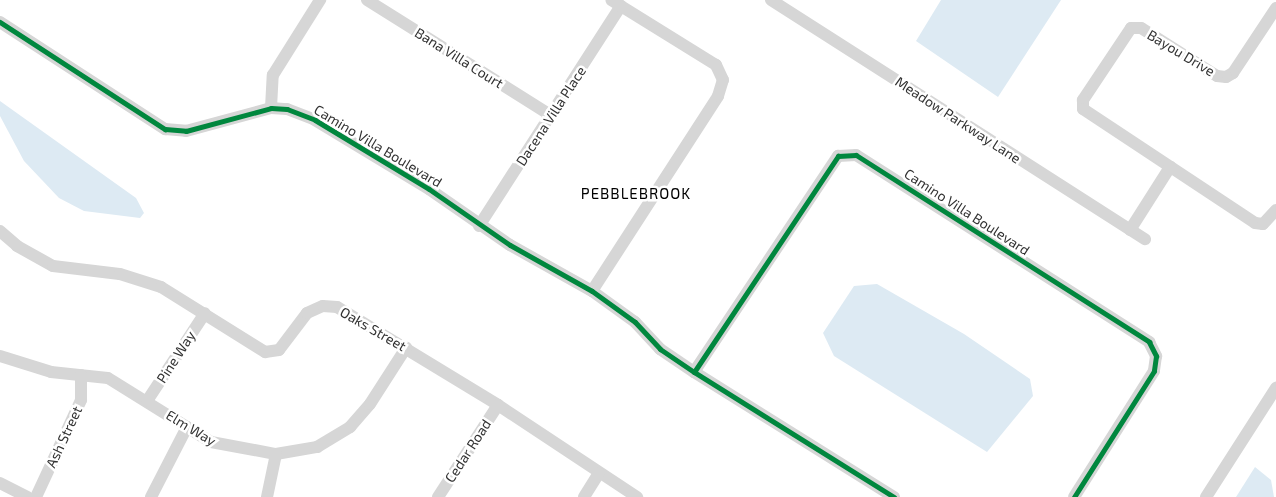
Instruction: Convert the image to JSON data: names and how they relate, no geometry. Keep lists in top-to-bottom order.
{
  "streets": {
    "street": [
      "Bayou Drive",
      "Bana Villa Court",
      "Dacena Villa Place",
      "Meadow Parkway Lane",
      "Camino Villa Boulevard",
      "Oaks Street",
      "Pine Way",
      "Elm Way",
      "Ash Street",
      "Cedar Road"
    ]
  },
  "crossings": [
    ["Bana Villa Court", "Dacena Villa Place"],
    ["Dacena Villa Place", "Camino Villa Boulevard"],
    ["Oaks Street", "Pine Way"],
    ["Oaks Street", "Elm Way"],
    ["Oaks Street", "Cedar Road"],
    ["Pine Way", "Elm Way"],
    ["Elm Way", "Ash Street"]
  ],
  "districts": ["PEBBLEBROOK"]
}
